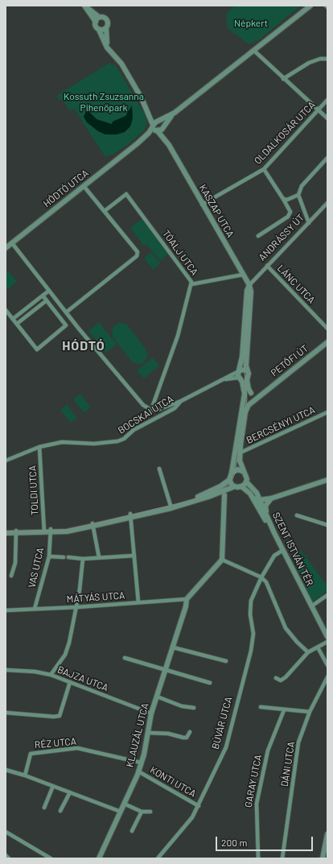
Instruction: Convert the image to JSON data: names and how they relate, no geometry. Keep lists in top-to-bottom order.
{
  "streets": {
    "street": [
      "OLDALKOSÁR UTCA",
      "HÓDTÓ UTCA",
      "KASZAP UTCA",
      "ANDRÁSSY ÚT",
      "TÓALJ UTCA",
      "LÁNC UTCA",
      "PETŐFI ÚT",
      "BOCSKAI UTCA",
      "BERCSÉNYI UTCA",
      "TOLDI UTCA",
      "SZENT ISTVÁN TÉR",
      "VAS UTCA",
      "MÁTYÁS UTCA",
      "BAJZA UTCA",
      "BÚVÁR UTCA",
      "KLAUZÁL UTCA",
      "RÉZ UTCA",
      "DÁNI UTCA",
      "GARAY UTCA",
      "KONTI UTCA"
    ]
  },
  "crossings": [
    ["OLDALKOSÁR UTCA", "KASZAP UTCA"],
    ["HÓDTÓ UTCA", "KASZAP UTCA"],
    ["KASZAP UTCA", "ANDRÁSSY ÚT"],
    ["ANDRÁSSY ÚT", "LÁNC UTCA"],
    ["TÓALJ UTCA", "BOCSKAI UTCA"],
    ["BOCSKAI UTCA", "TOLDI UTCA"],
    ["SZENT ISTVÁN TÉR", "BÚVÁR UTCA"],
    ["VAS UTCA", "MÁTYÁS UTCA"],
    ["MÁTYÁS UTCA", "KLAUZÁL UTCA"],
    ["BAJZA UTCA", "KLAUZÁL UTCA"],
    ["BÚVÁR UTCA", "KONTI UTCA"],
    ["KLAUZÁL UTCA", "RÉZ UTCA"],
    ["KLAUZÁL UTCA", "KONTI UTCA"]
  ],
  "districts": ["HÓDTÓ"],
  "parks": ["Népkert", "Kossuth Zsuzsanna Pihenőpark"],
  "scale_bar": "200 m"
}
